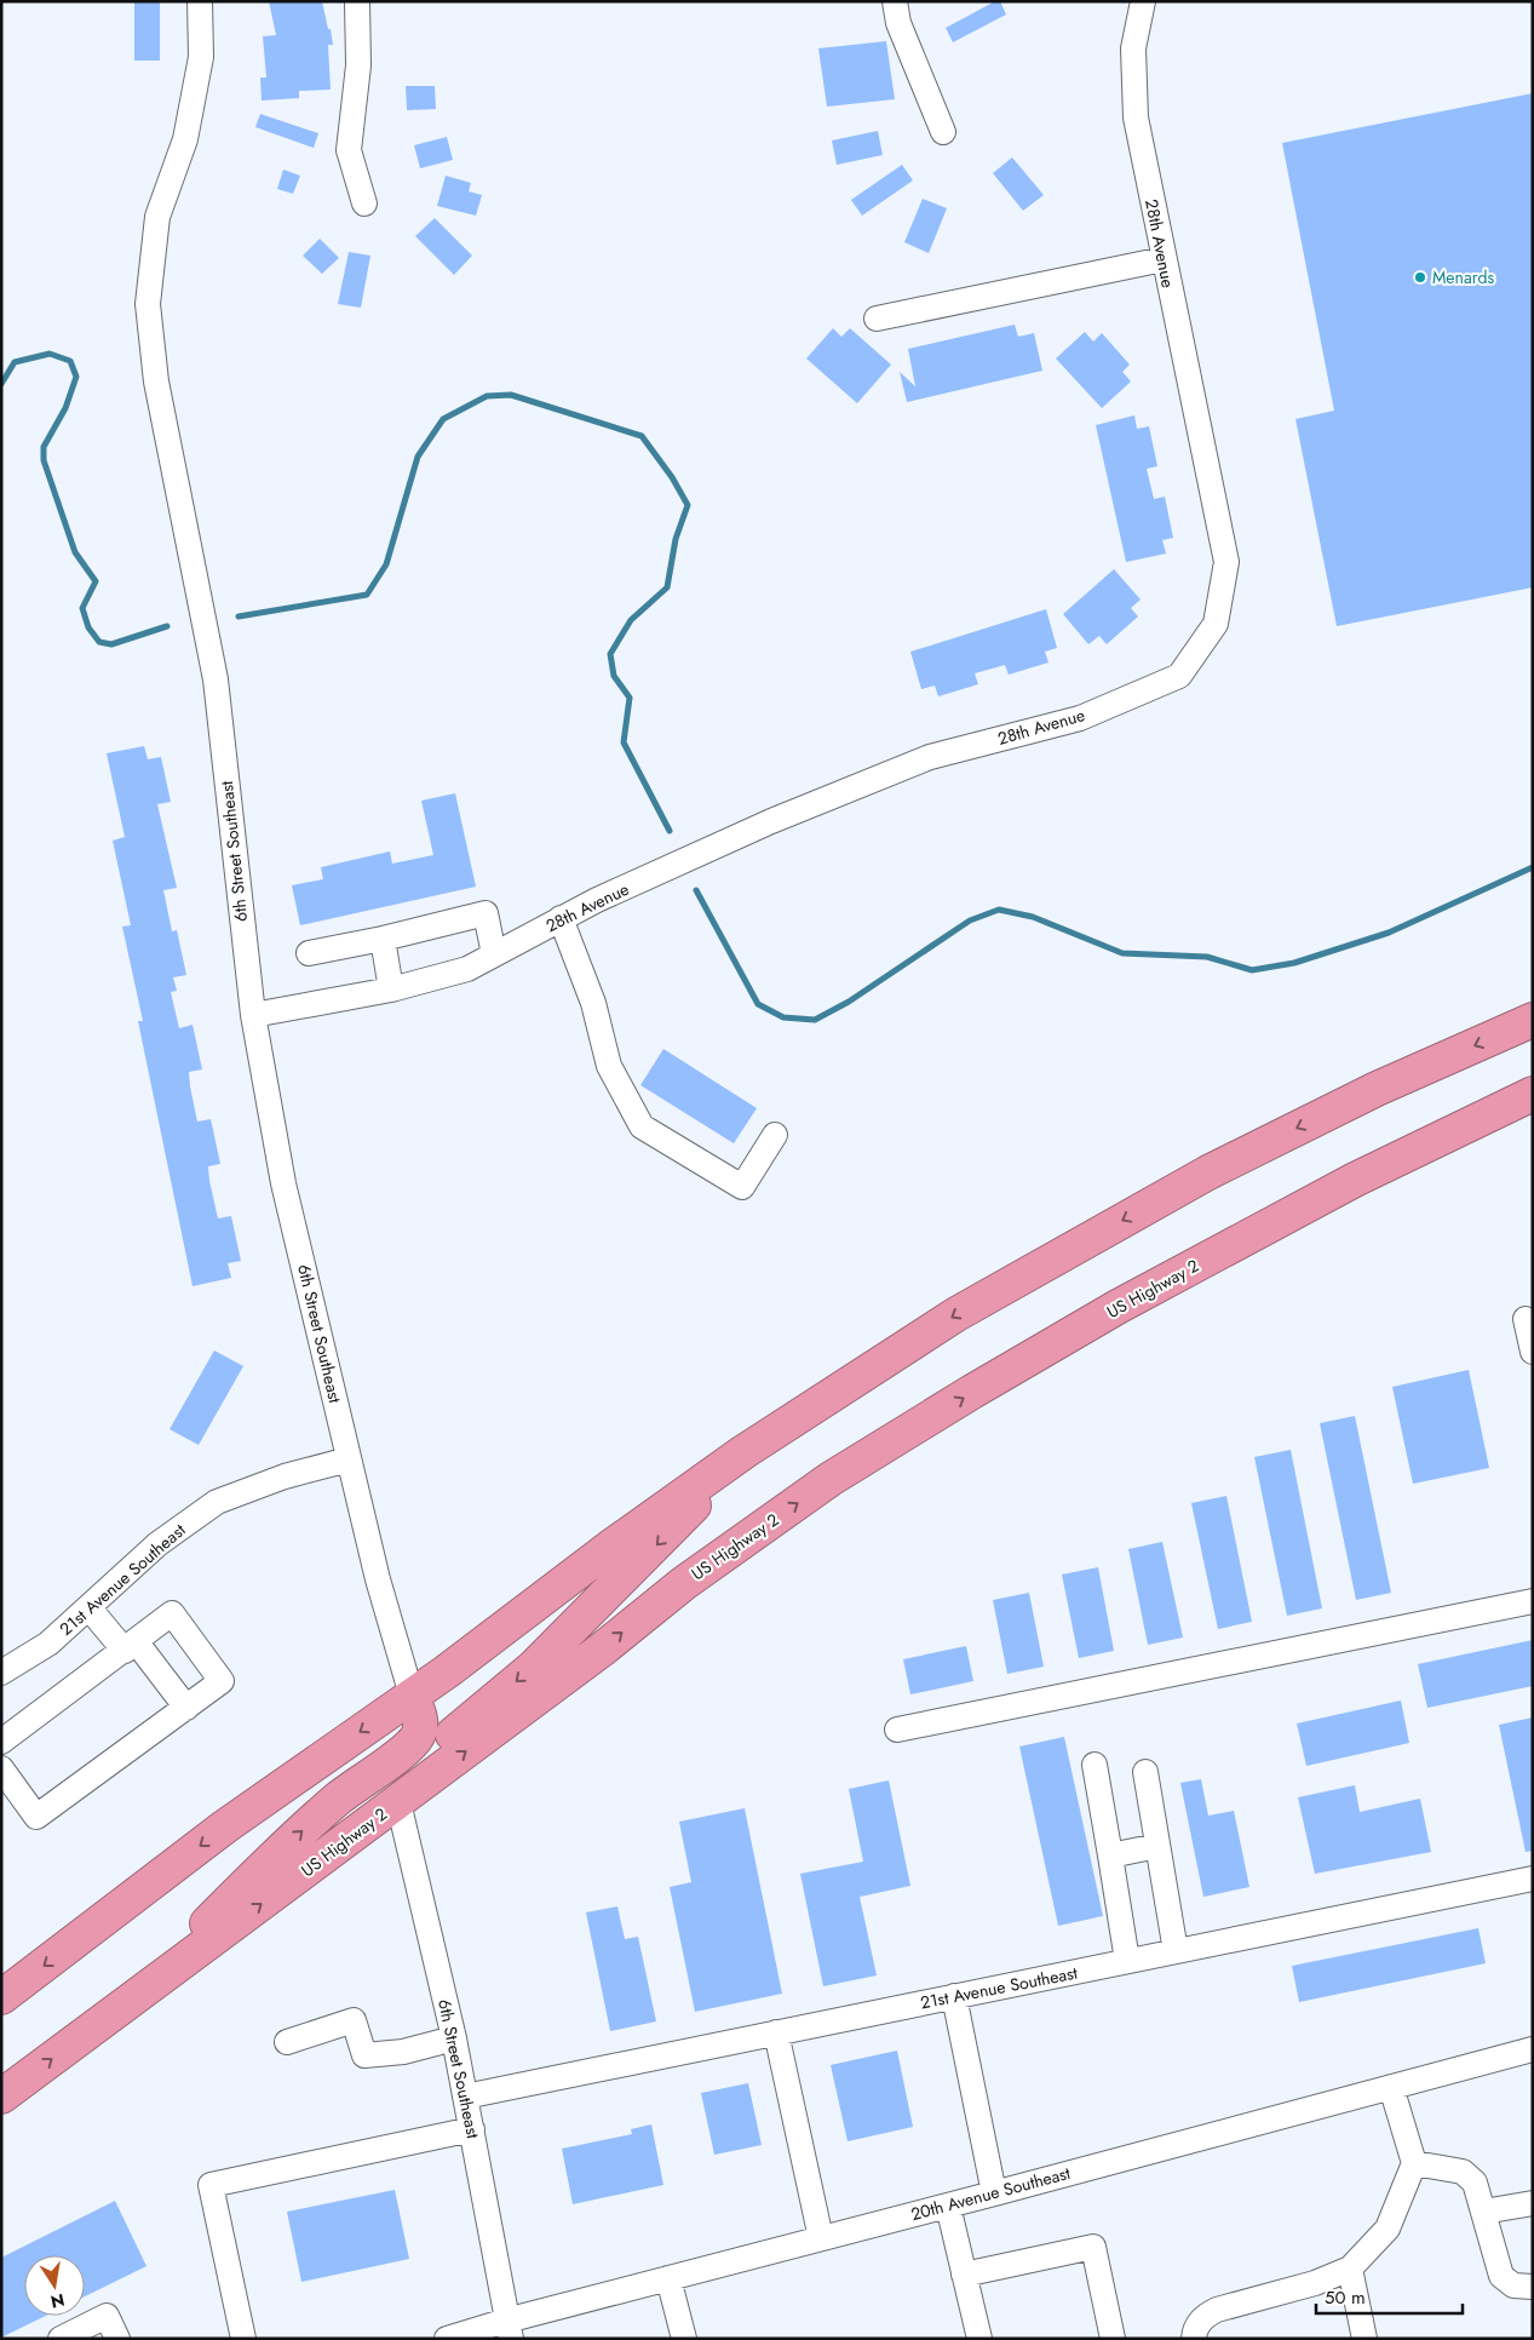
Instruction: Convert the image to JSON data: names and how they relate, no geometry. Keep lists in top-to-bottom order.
{
  "streets": {
    "highway": ["US Highway 2"],
    "street": [
      "28th Avenue",
      "6th Street Southeast",
      "21st Avenue Southeast",
      "20th Avenue Southeast"
    ]
  },
  "crossings": [
    ["28th Avenue", "6th Street Southeast"],
    ["6th Street Southeast", "US Highway 2"],
    ["6th Street Southeast", "21st Avenue Southeast"],
    ["6th Street Southeast", "20th Avenue Southeast"]
  ],
  "places": ["Menards"],
  "scale_bar": "50 m",
  "north": "bottom"
}
